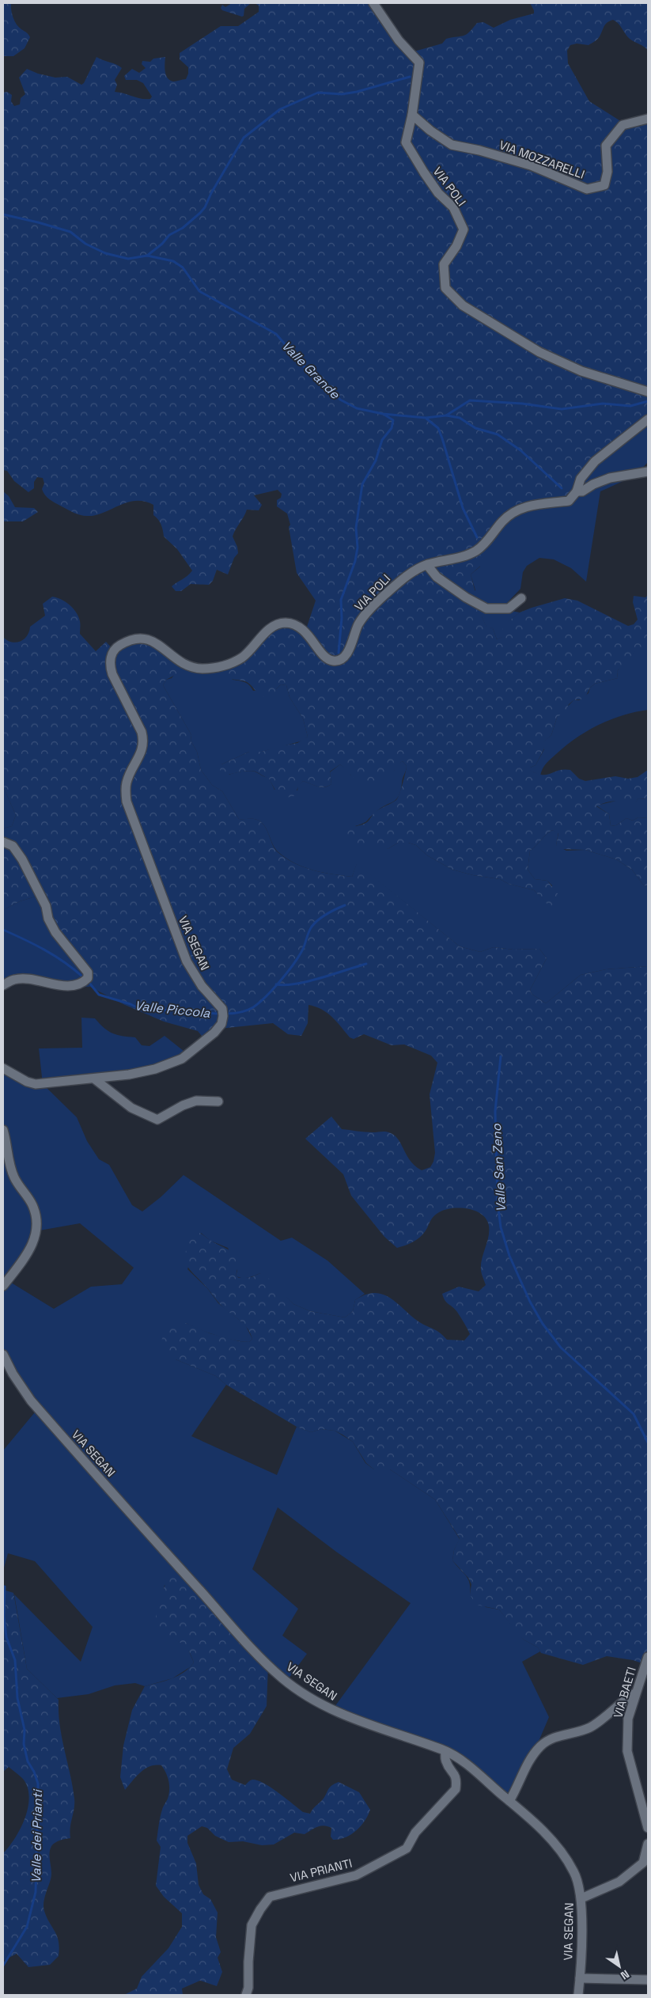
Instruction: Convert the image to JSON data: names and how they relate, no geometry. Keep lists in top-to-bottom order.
{
  "streets": {
    "street": [
      "VIA MOZZARELLI",
      "VIA POLI",
      "VIA SEGAN",
      "VIA BAETI",
      "VIA PRIANTI"
    ]
  },
  "crossings": [
    ["VIA MOZZARELLI", "VIA POLI"],
    ["VIA POLI", "VIA SEGAN"],
    ["VIA SEGAN", "VIA PRIANTI"]
  ],
  "water": [
    "Valle Grande",
    "Valle Piccola",
    "Valle San Zeno",
    "Valle dei Prianti"
  ],
  "north": "bottom right"
}
